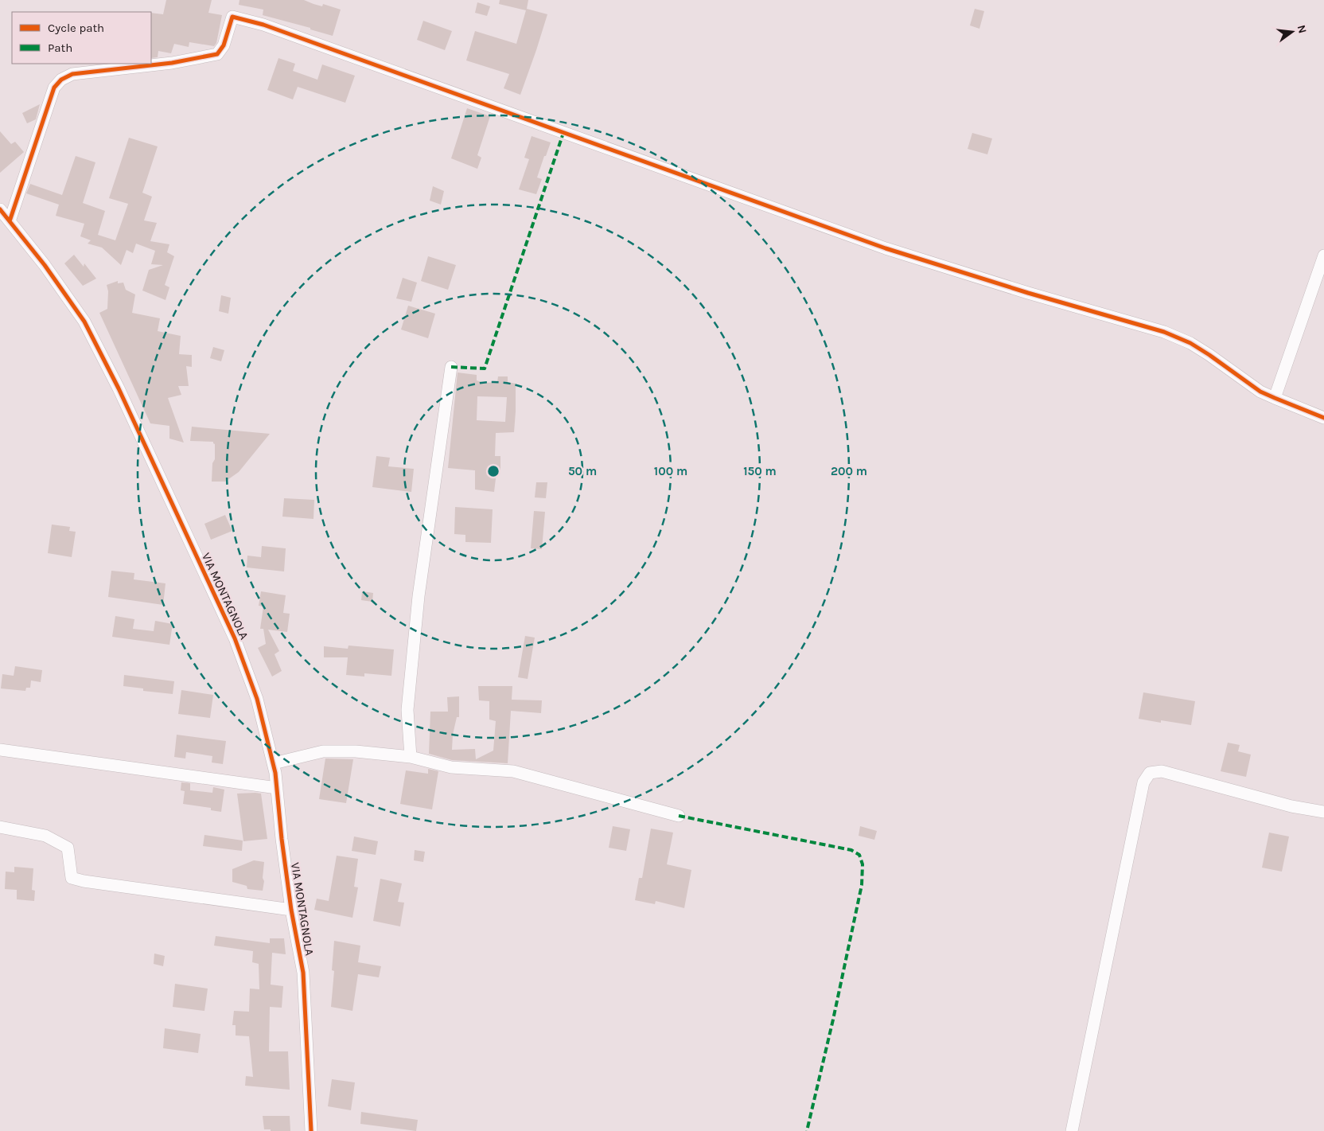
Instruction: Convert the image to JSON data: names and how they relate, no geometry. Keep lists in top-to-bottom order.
{
  "streets": {
    "street": ["VIA MONTAGNOLA"]
  },
  "legend": ["Cycle path", "Path"],
  "north": "right",
  "rings": [
    "50 m",
    "100 m",
    "150 m",
    "200 m"
  ]
}
